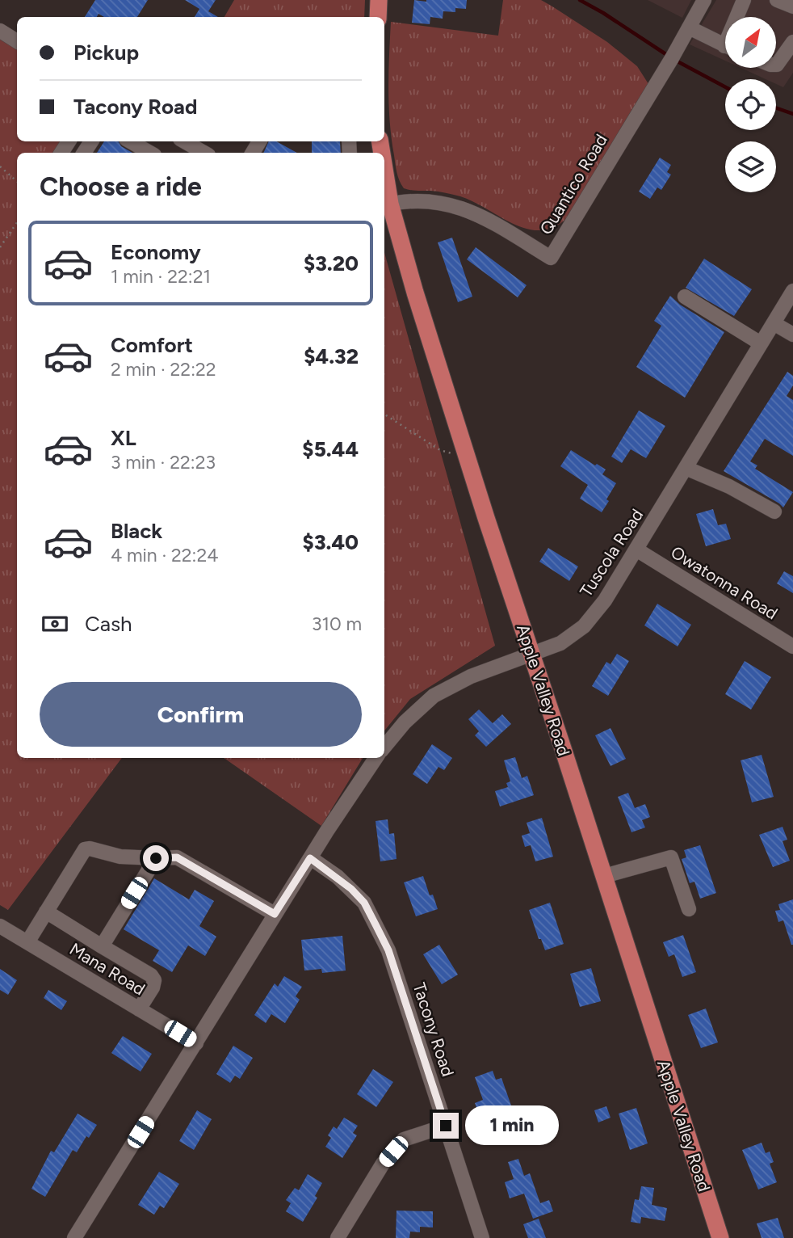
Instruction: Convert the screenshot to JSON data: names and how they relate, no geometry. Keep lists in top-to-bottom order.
{
  "streets": {
    "main road": ["Apple Valley Road"],
    "street": [
      "Quantico Road",
      "Tuscola Road",
      "Owatonna Road",
      "Mana Road",
      "Tacony Road"
    ]
  },
  "crossings": [
    ["Quantico Road", "Apple Valley Road"],
    ["Tuscola Road", "Owatonna Road"],
    ["Tuscola Road", "Apple Valley Road"]
  ],
  "north": "top right",
  "page": {
    "banner": ["Pickup", "Tacony Road"],
    "heading": "Choose a ride",
    "list": [
      {
        "name": "Economy",
        "note": "1 min · 22:21",
        "value": "$3.20"
      },
      {
        "name": "Comfort",
        "note": "2 min · 22:22",
        "value": "$4.32"
      },
      {
        "name": "XL",
        "note": "3 min · 22:23",
        "value": "$5.44"
      },
      {
        "name": "Black",
        "note": "4 min · 22:24",
        "value": "$3.40"
      }
    ],
    "pay": ["Cash", "310 m"],
    "buttons": "Confirm",
    "bubble": "1 min"
  }
}
